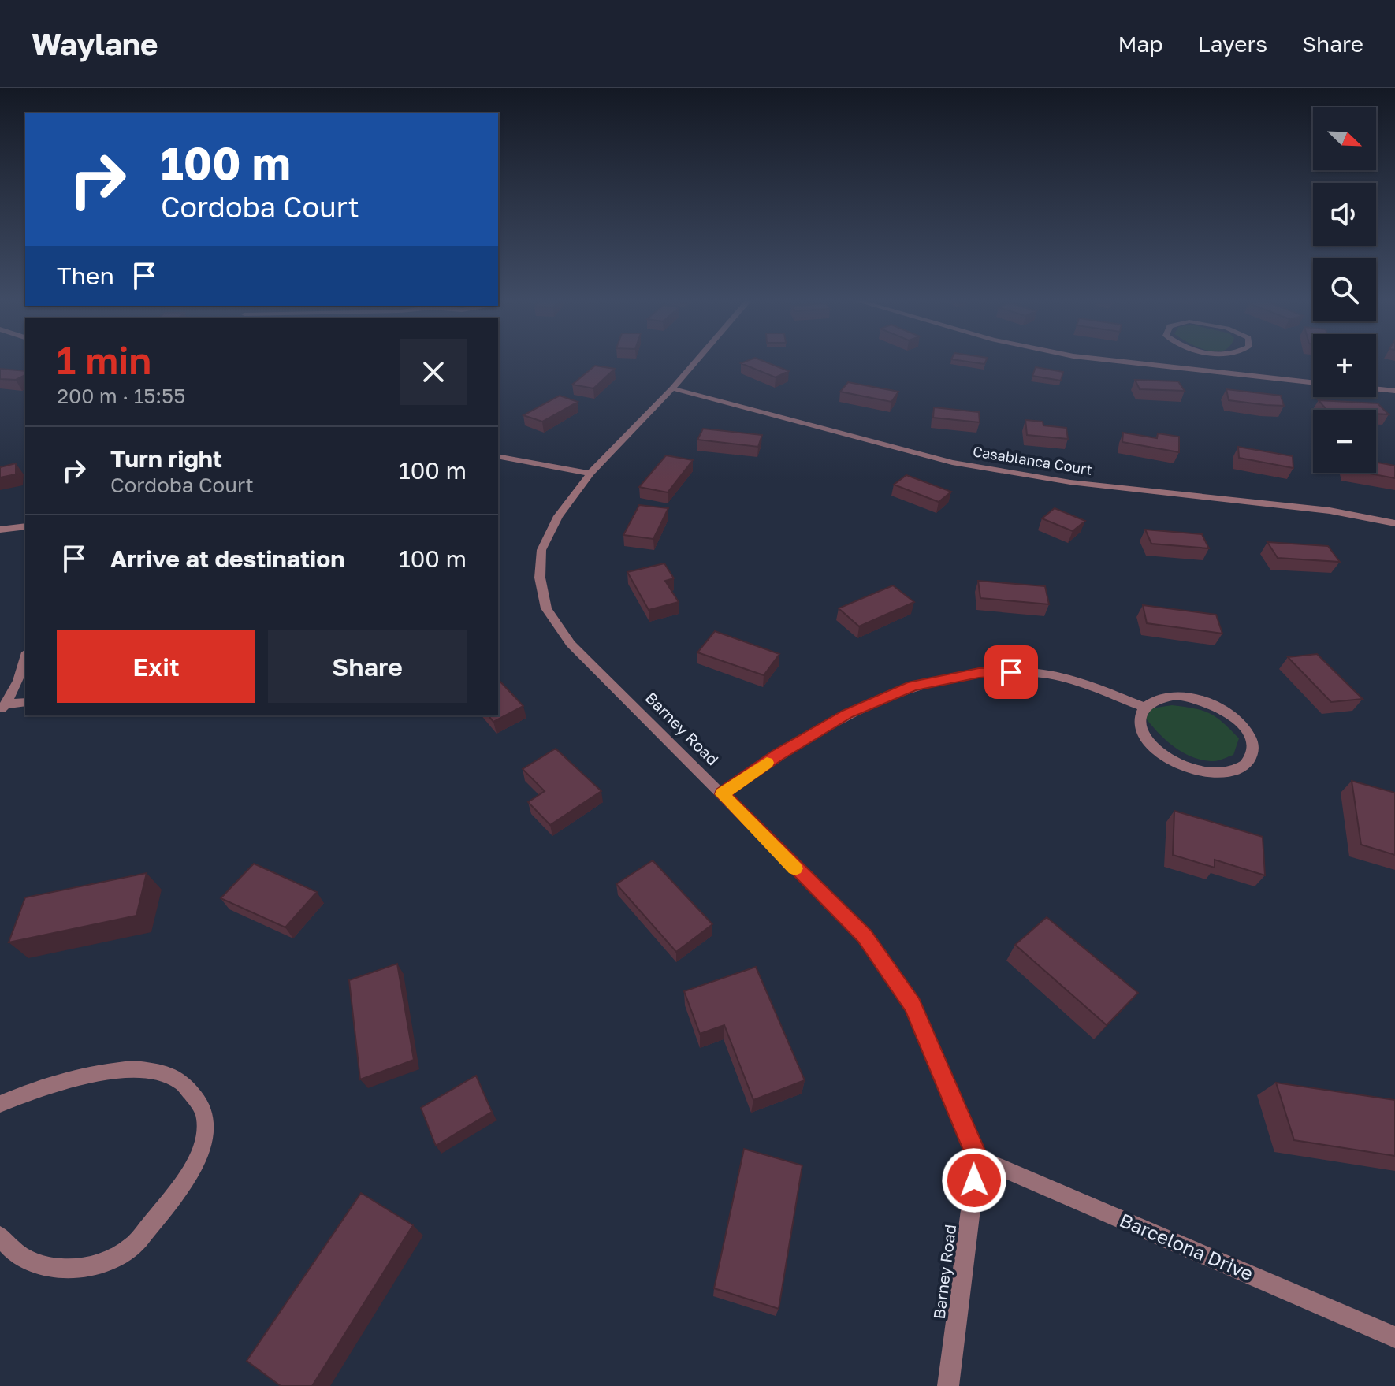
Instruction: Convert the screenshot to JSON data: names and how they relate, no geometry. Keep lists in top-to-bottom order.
{
  "streets": {
    "street": ["Casablanca Court", "Barney Road", "Barcelona Drive"]
  },
  "crossings": [
    ["Casablanca Court", "Barney Road"],
    ["Barney Road", "Barcelona Drive"]
  ],
  "north": "bottom right",
  "page": {
    "header": "Waylane",
    "nav": ["Map", "Layers", "Share"],
    "map_buttons": ["+", "−"],
    "turn": ["100 m", "Cordoba Court"],
    "then": "Then",
    "heading": ["1 min", "200 m · 15:55"],
    "list": [
      {
        "name": "Turn right",
        "note": "Cordoba Court",
        "value": "100 m"
      },
      {
        "name": "Arrive at destination",
        "value": "100 m"
      }
    ],
    "buttons": ["Exit", "Share"]
  }
}
